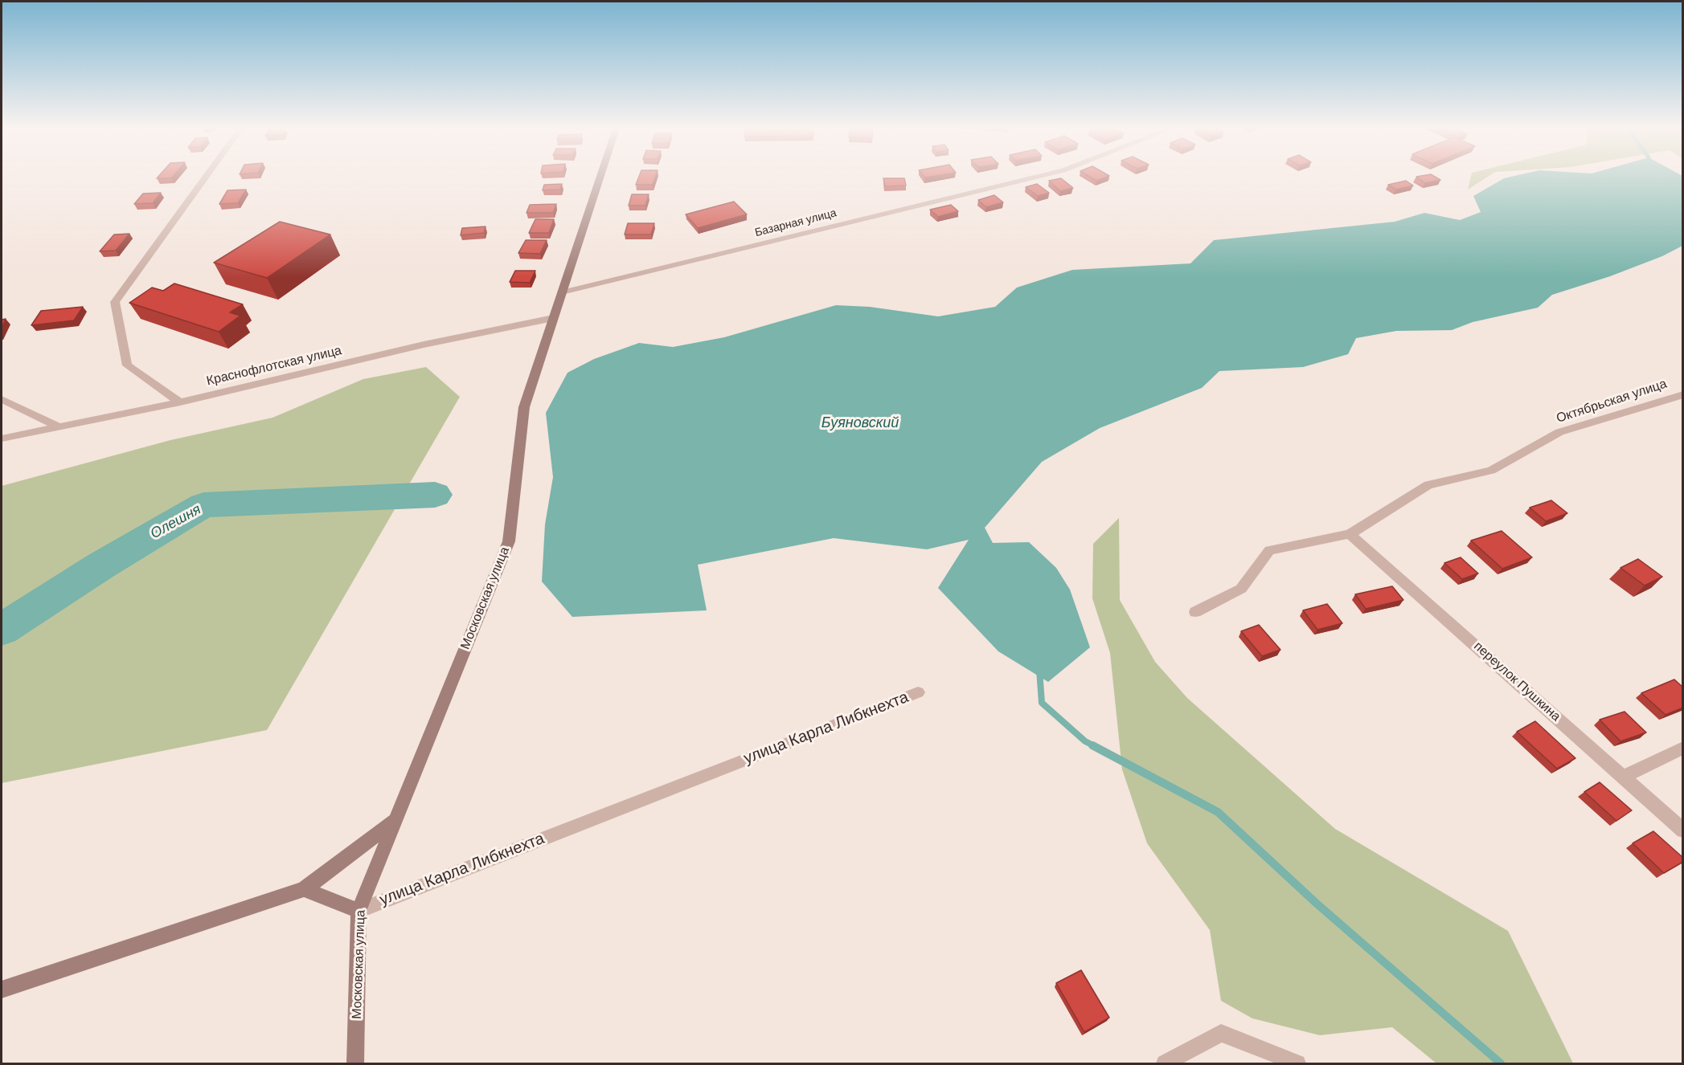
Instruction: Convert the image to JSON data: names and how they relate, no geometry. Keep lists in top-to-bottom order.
{
  "streets": {
    "street": [
      "Базарная улица",
      "Краснофлотская улица",
      "Октябрьская улица",
      "Московская улица",
      "переулок Пушкина",
      "улица Карла Либкнехта"
    ]
  },
  "crossings": [
    ["Базарная улица", "Московская улица"],
    ["Краснофлотская улица", "Московская улица"],
    ["Октябрьская улица", "переулок Пушкина"],
    ["Московская улица", "улица Карла Либкнехта"]
  ],
  "water": ["Буяновский", "Олешня"]
}
